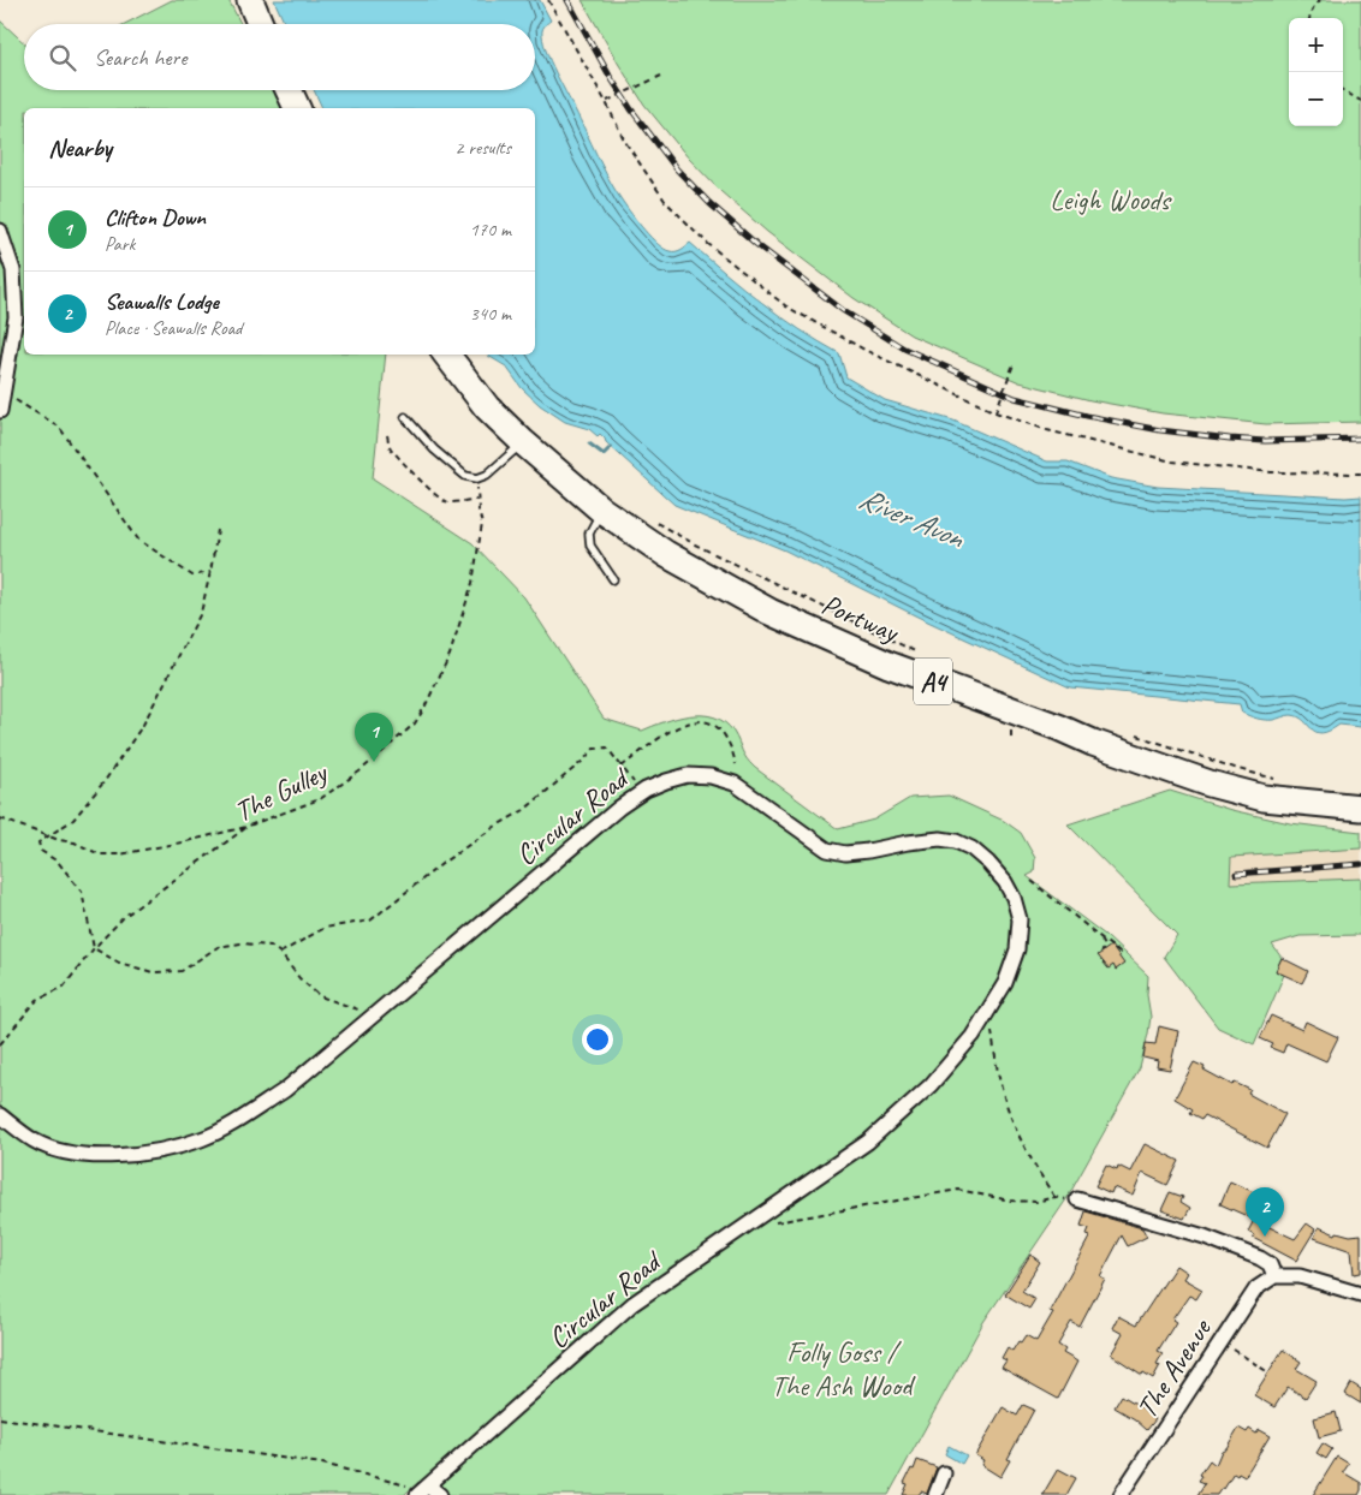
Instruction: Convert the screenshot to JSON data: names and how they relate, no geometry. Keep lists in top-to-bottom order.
{
  "streets": {
    "highway": ["Portway", "A4"],
    "street": ["Circular Road", "The Avenue"],
    "path": ["The Gulley"]
  },
  "water": ["River Avon"],
  "parks": ["Leigh Woods", "Folly Goss / The Ash Wood"],
  "page": {
    "map_buttons": ["+", "−"],
    "search": "Search here",
    "heading": ["Nearby", "2 results"],
    "list": [
      {
        "mark": "1",
        "name": "Clifton Down",
        "note": "Park",
        "value": "170 m"
      },
      {
        "mark": "2",
        "name": "Seawalls Lodge",
        "note": "Place · Seawalls Road",
        "value": "340 m"
      }
    ],
    "pins": ["1", "2"]
  }
}
